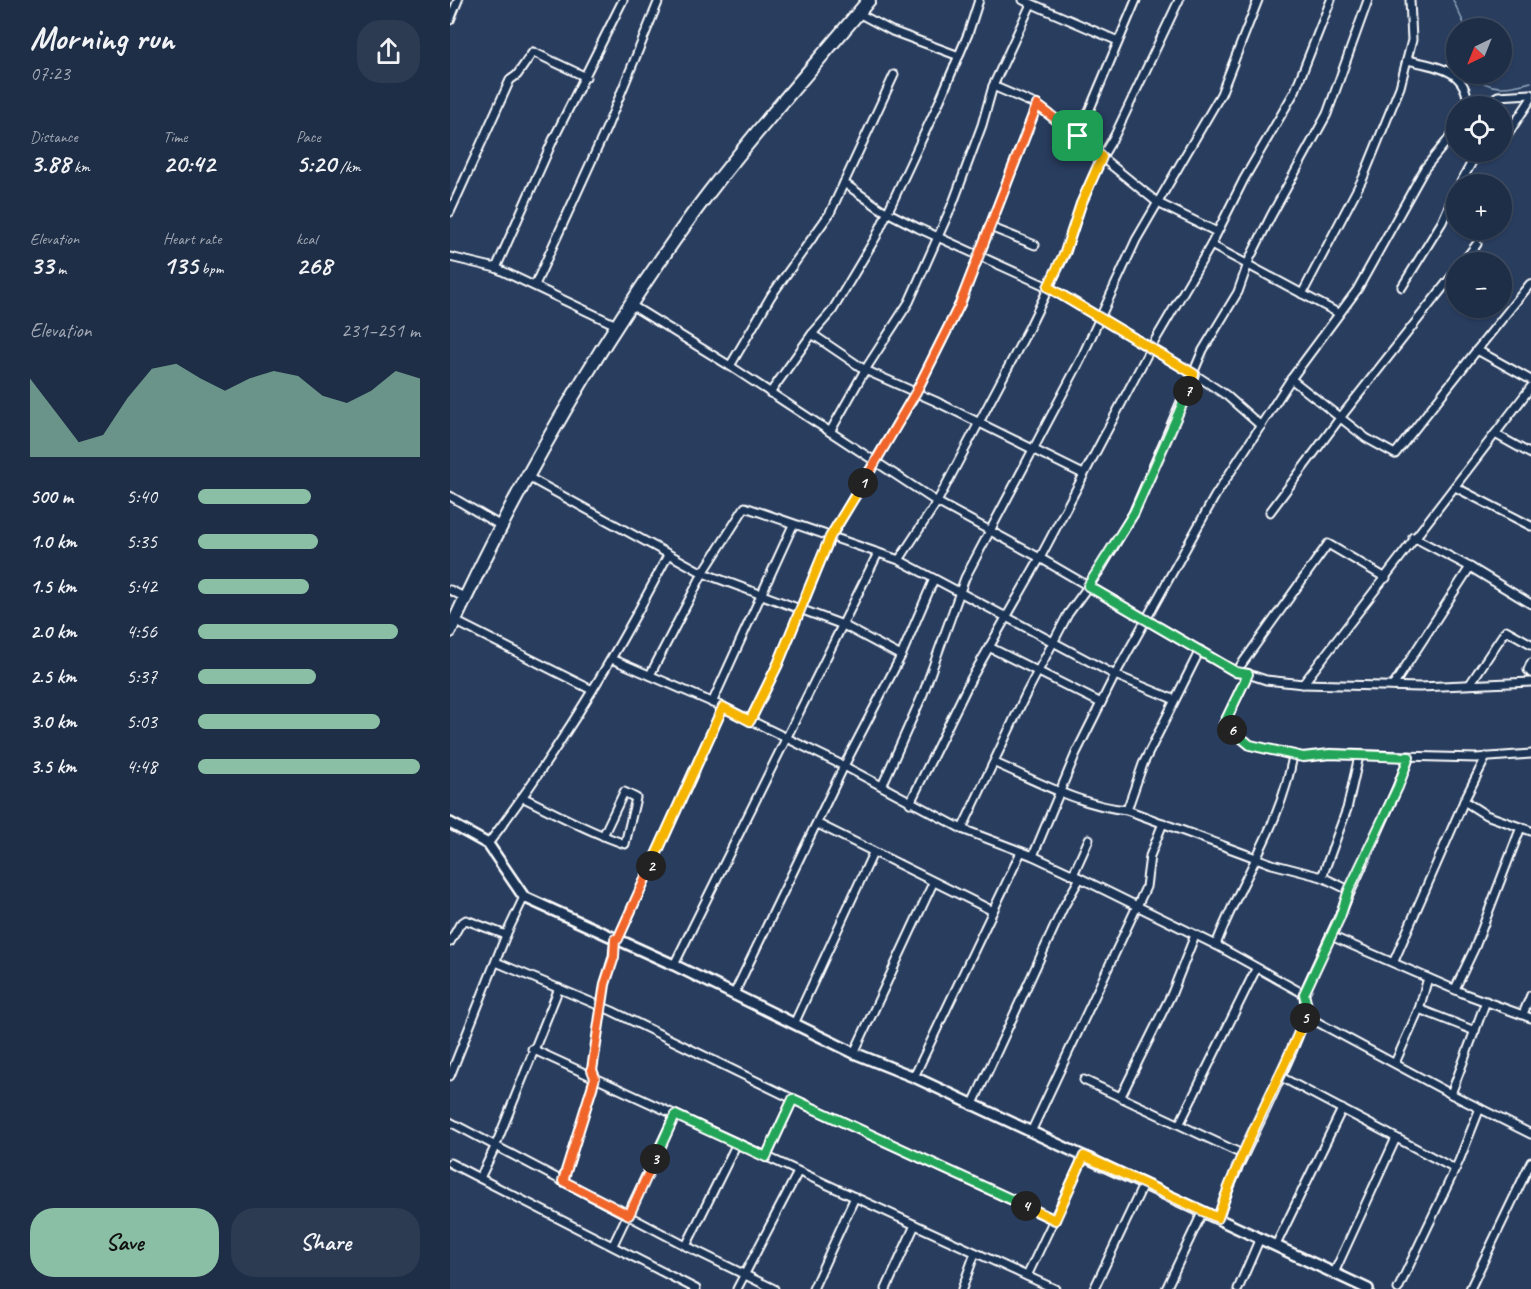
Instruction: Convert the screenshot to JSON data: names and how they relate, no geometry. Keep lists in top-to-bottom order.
{
  "north": "bottom left",
  "page": {
    "heading": ["Morning run", "07:23"],
    "map_buttons": ["+", "−"],
    "stats": [
      ["Distance", "3.88 km"],
      ["Time", "20:42"],
      ["Pace", "5:20 /km"],
      ["Elevation", "33 m"],
      ["Heart rate", "135 bpm"],
      ["kcal", "268"]
    ],
    "chart": ["Elevation", "231–251 m"],
    "pins": [
      "7",
      "1",
      "6",
      "2",
      "5",
      "3",
      "4"
    ],
    "list": [
      {
        "name": "500 m",
        "note": "5:40"
      },
      {
        "name": "1.0 km",
        "note": "5:35"
      },
      {
        "name": "1.5 km",
        "note": "5:42"
      },
      {
        "name": "2.0 km",
        "note": "4:56"
      },
      {
        "name": "2.5 km",
        "note": "5:37"
      },
      {
        "name": "3.0 km",
        "note": "5:03"
      },
      {
        "name": "3.5 km",
        "note": "4:48"
      }
    ],
    "buttons": ["Save", "Share"]
  }
}
